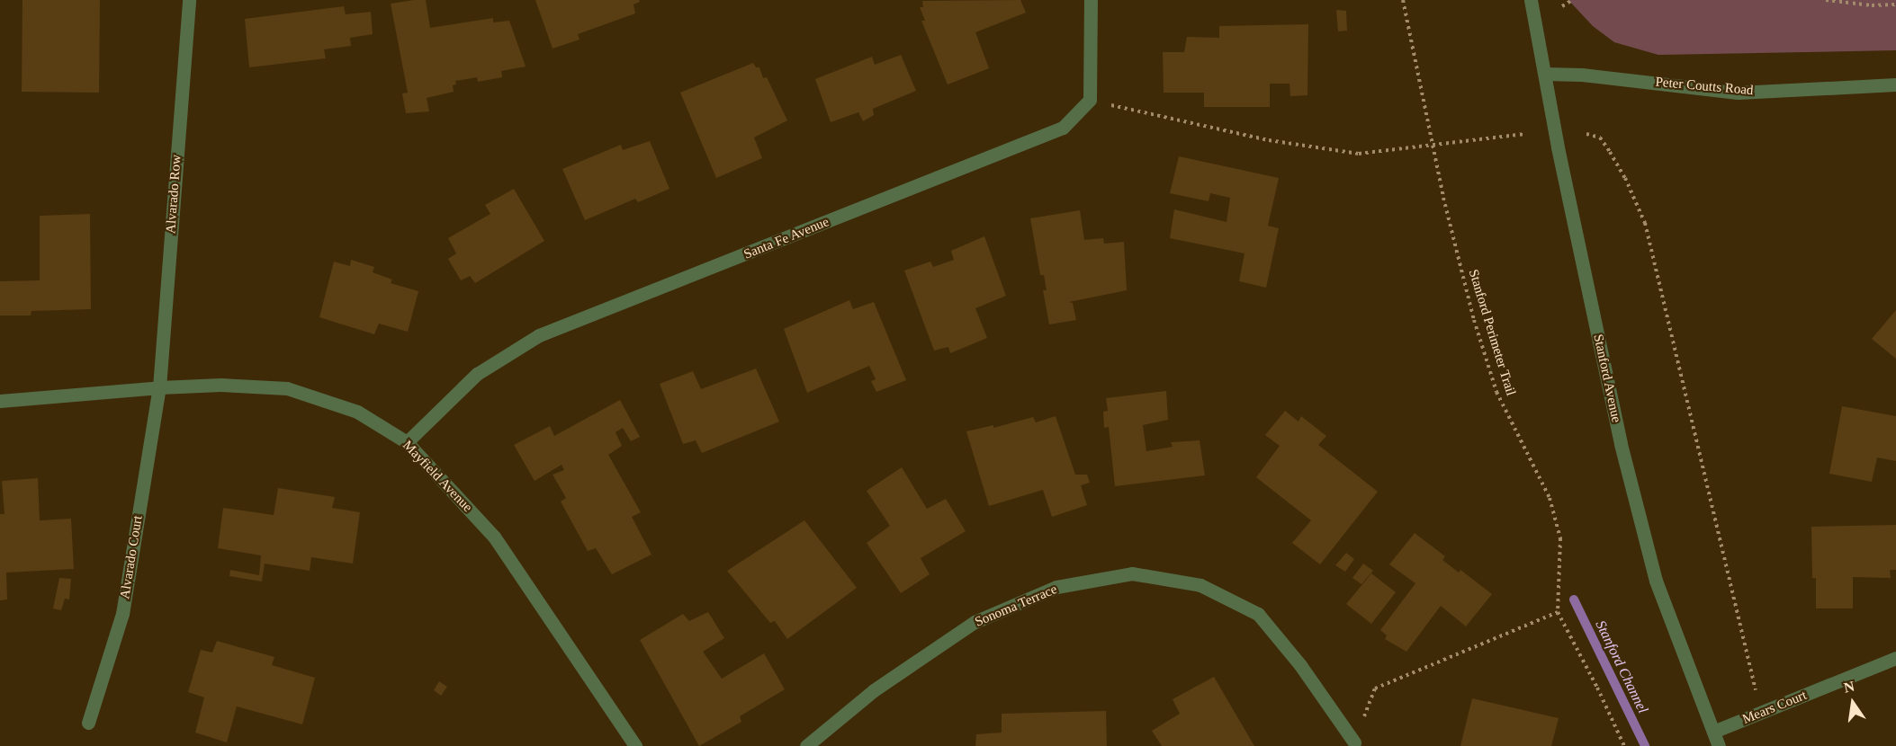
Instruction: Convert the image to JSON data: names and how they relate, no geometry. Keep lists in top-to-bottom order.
{
  "streets": {
    "street": [
      "Peter Coutts Road",
      "Alvarado Row",
      "Santa Fe Avenue",
      "Stanford Avenue",
      "Mayfield Avenue",
      "Alvarado Court",
      "Sonoma Terrace",
      "Mears Court"
    ],
    "path": ["Stanford Perimeter Trail"]
  },
  "crossings": [
    ["Peter Coutts Road", "Stanford Avenue"],
    ["Alvarado Row", "Mayfield Avenue"],
    ["Alvarado Row", "Alvarado Court"],
    ["Santa Fe Avenue", "Mayfield Avenue"],
    ["Stanford Avenue", "Mears Court"],
    ["Mayfield Avenue", "Alvarado Court"]
  ],
  "water": ["Stanford Channel"],
  "north": "top"
}
